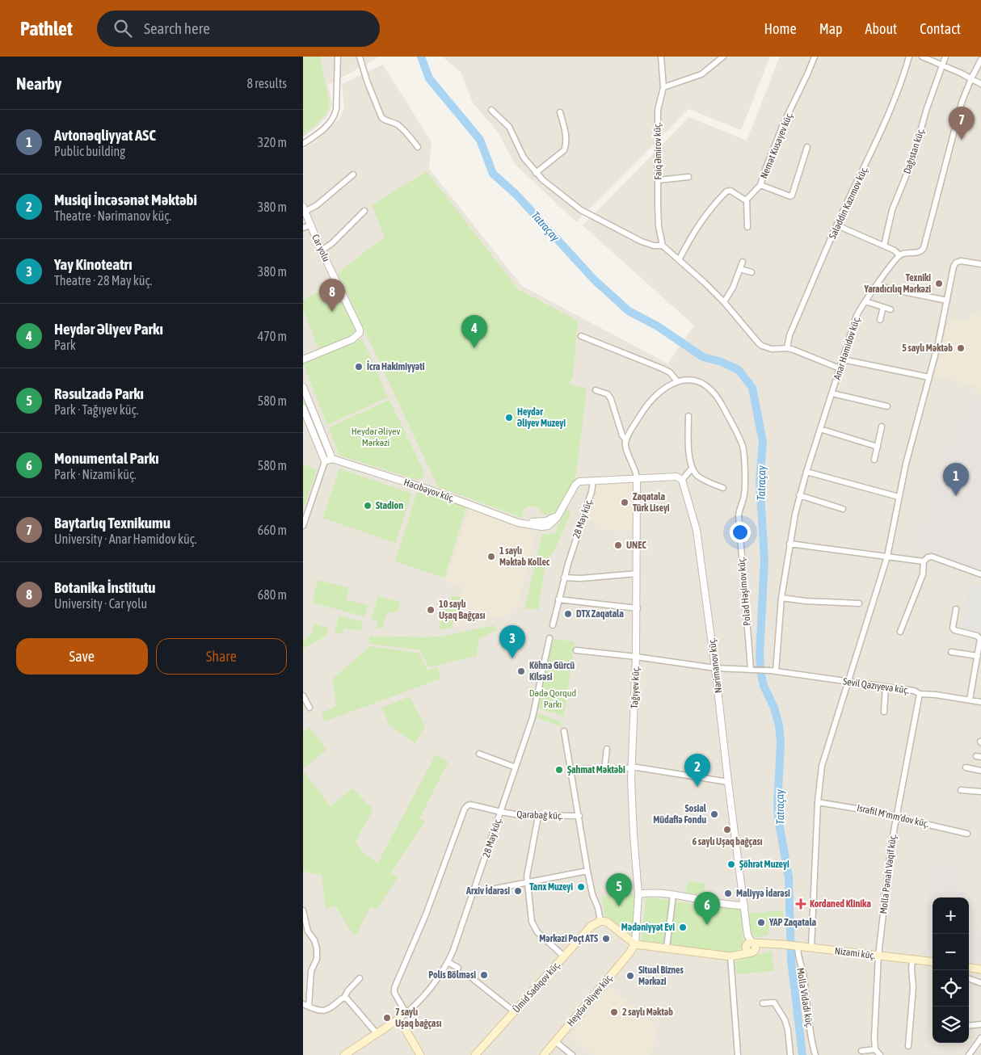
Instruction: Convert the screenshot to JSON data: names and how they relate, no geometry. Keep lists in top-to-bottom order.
{
  "streets": {
    "main road": ["Nizami küç.", "Ümid Sadıqov küç.", "Heydər Əliyev küç."],
    "street": [
      "Nemət Kusayev küç.",
      "Faiq Əmirov küç.",
      "Dağıstan küç.",
      "Saləddin Kazımov küç.",
      "Car yolu",
      "Anar Həmidov küç.",
      "Hacıbəyov küç.",
      "28 May küç.",
      "Polad Həşimov küç.",
      "Nərimanov küç.",
      "Sevil Qazıyeva küç.",
      "Tağıyev küç.",
      "Qarabağ küç.",
      "Israfil M'mm'dov küç.",
      "Molla Pənah Vaqif küç.",
      "Molla Vidadi küç."
    ]
  },
  "crossings": [
    ["Anar Həmidov küç.", "Sevil Qazıyeva küç."],
    ["Hacıbəyov küç.", "28 May küç."],
    ["28 May küç.", "Qarabağ küç."],
    ["Polad Həşimov küç.", "Sevil Qazıyeva küç."],
    ["Nərimanov küç.", "Nizami küç."],
    ["Sevil Qazıyeva küç.", "Molla Pənah Vaqif küç."],
    ["Tağıyev küç.", "Heydər Əliyev küç."],
    ["Israfil M'mm'dov küç.", "Molla Pənah Vaqif küç."],
    ["Molla Pənah Vaqif küç.", "Nizami küç."],
    ["Nizami küç.", "Molla Vidadi küç."]
  ],
  "water": ["Tatraçay"],
  "parks": ["Heydər Əliyev Mərkəzi", "Dədə Qorqud Parkı"],
  "places": {
    "other": [
      "Texniki Yaradıcılıq Mərkəzi",
      "5 saylı Məktəb",
      "İcra Hakimiyyəti",
      "Heydər Əliyev Muzeyi",
      "Zaqatala Türk Liseyi",
      "Stadion",
      "UNEC",
      "1 saylı Məktəb Kollec",
      "10 saylı Uşaq Bağçası",
      "DTX Zaqatala",
      "Köhnə Gürcü Kilsəsi",
      "Şahmat Məktəbi",
      "Sosial Müdafiə Fondu",
      "6 saylı Uşaq bağçası",
      "Şöhrət Muzeyi",
      "Tarıx Muzeyi",
      "Arxiv İdarəsi",
      "Maliyyə İdarəsi",
      "YAP Zaqatala",
      "Mədəniyyət Evi",
      "Mərkəzi Poçt ATS",
      "Polis Bölməsi",
      "Situal Biznes Mərkəzi",
      "2 saylı Məktəb",
      "7 saylı Uşaq bağçası"
    ],
    "health": ["Kordaned Klinika"]
  },
  "page": {
    "header": "Pathlet",
    "search": "Search here",
    "nav": [
      "Home",
      "Map",
      "About",
      "Contact"
    ],
    "heading": ["Nearby", "8 results"],
    "pins": [
      "7",
      "8",
      "4",
      "1",
      "3",
      "2",
      "5",
      "6"
    ],
    "list": [
      {
        "mark": "1",
        "name": "Avtonəqliyyat ASC",
        "note": "Public building",
        "value": "320 m"
      },
      {
        "mark": "2",
        "name": "Musiqi İncəsənət Məktəbi",
        "note": "Theatre · Nərimanov küç.",
        "value": "380 m"
      },
      {
        "mark": "3",
        "name": "Yay Kinoteatrı",
        "note": "Theatre · 28 May küç.",
        "value": "380 m"
      },
      {
        "mark": "4",
        "name": "Heydər Əliyev Parkı",
        "note": "Park",
        "value": "470 m"
      },
      {
        "mark": "5",
        "name": "Rəsulzadə Parkı",
        "note": "Park · Tağıyev küç.",
        "value": "580 m"
      },
      {
        "mark": "6",
        "name": "Monumental Parkı",
        "note": "Park · Nizami küç.",
        "value": "580 m"
      },
      {
        "mark": "7",
        "name": "Baytarlıq Texnikumu",
        "note": "University · Anar Həmidov küç.",
        "value": "660 m"
      },
      {
        "mark": "8",
        "name": "Botanika İnstitutu",
        "note": "University · Car yolu",
        "value": "680 m"
      }
    ],
    "buttons": ["Save", "Share"],
    "map_buttons": ["+", "−"]
  }
}
